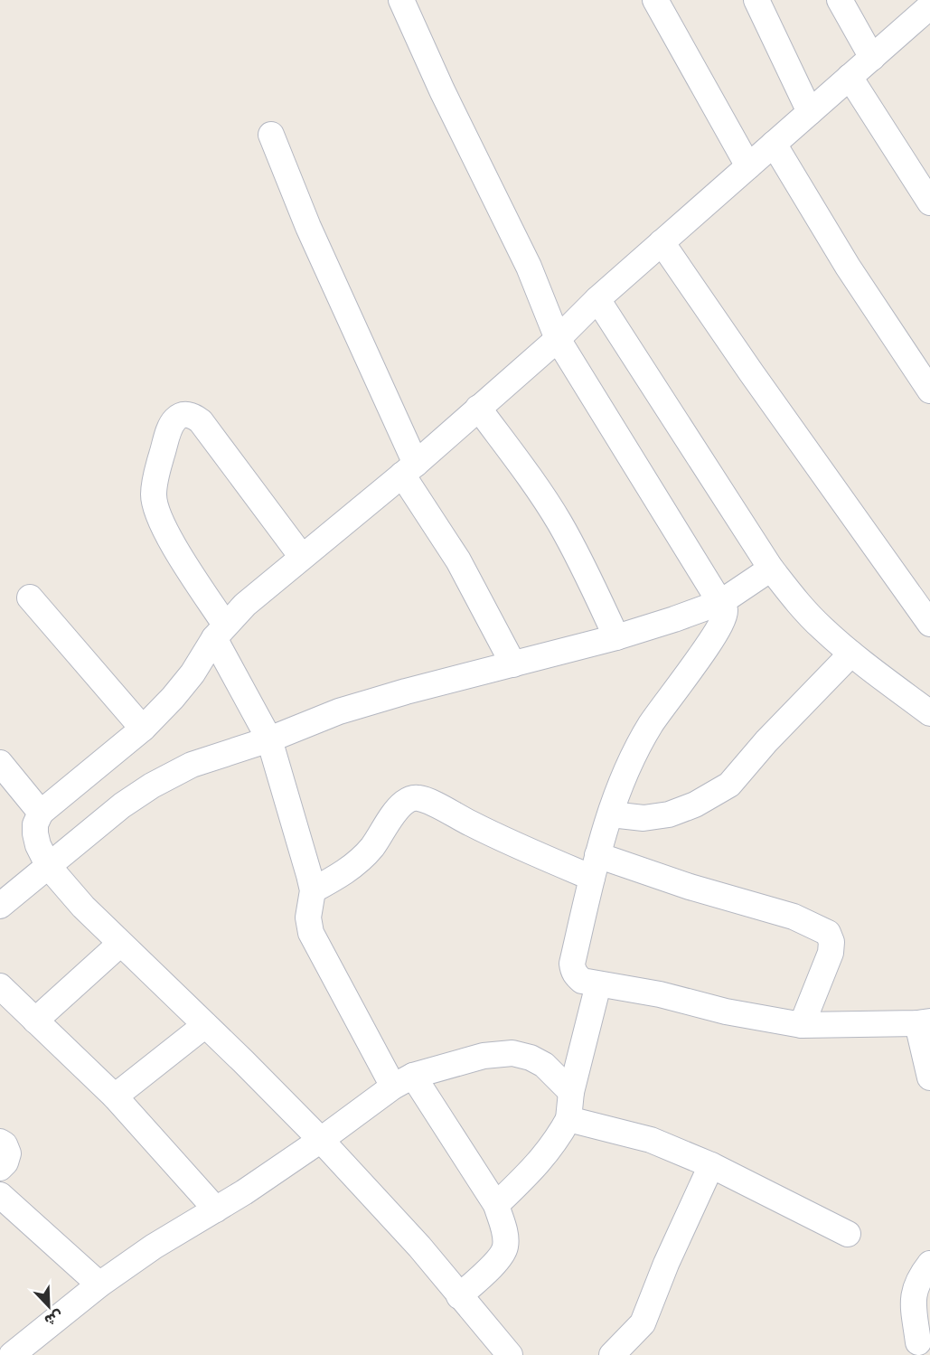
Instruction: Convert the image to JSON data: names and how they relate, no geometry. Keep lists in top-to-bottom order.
{
  "north": "bottom right"
}
